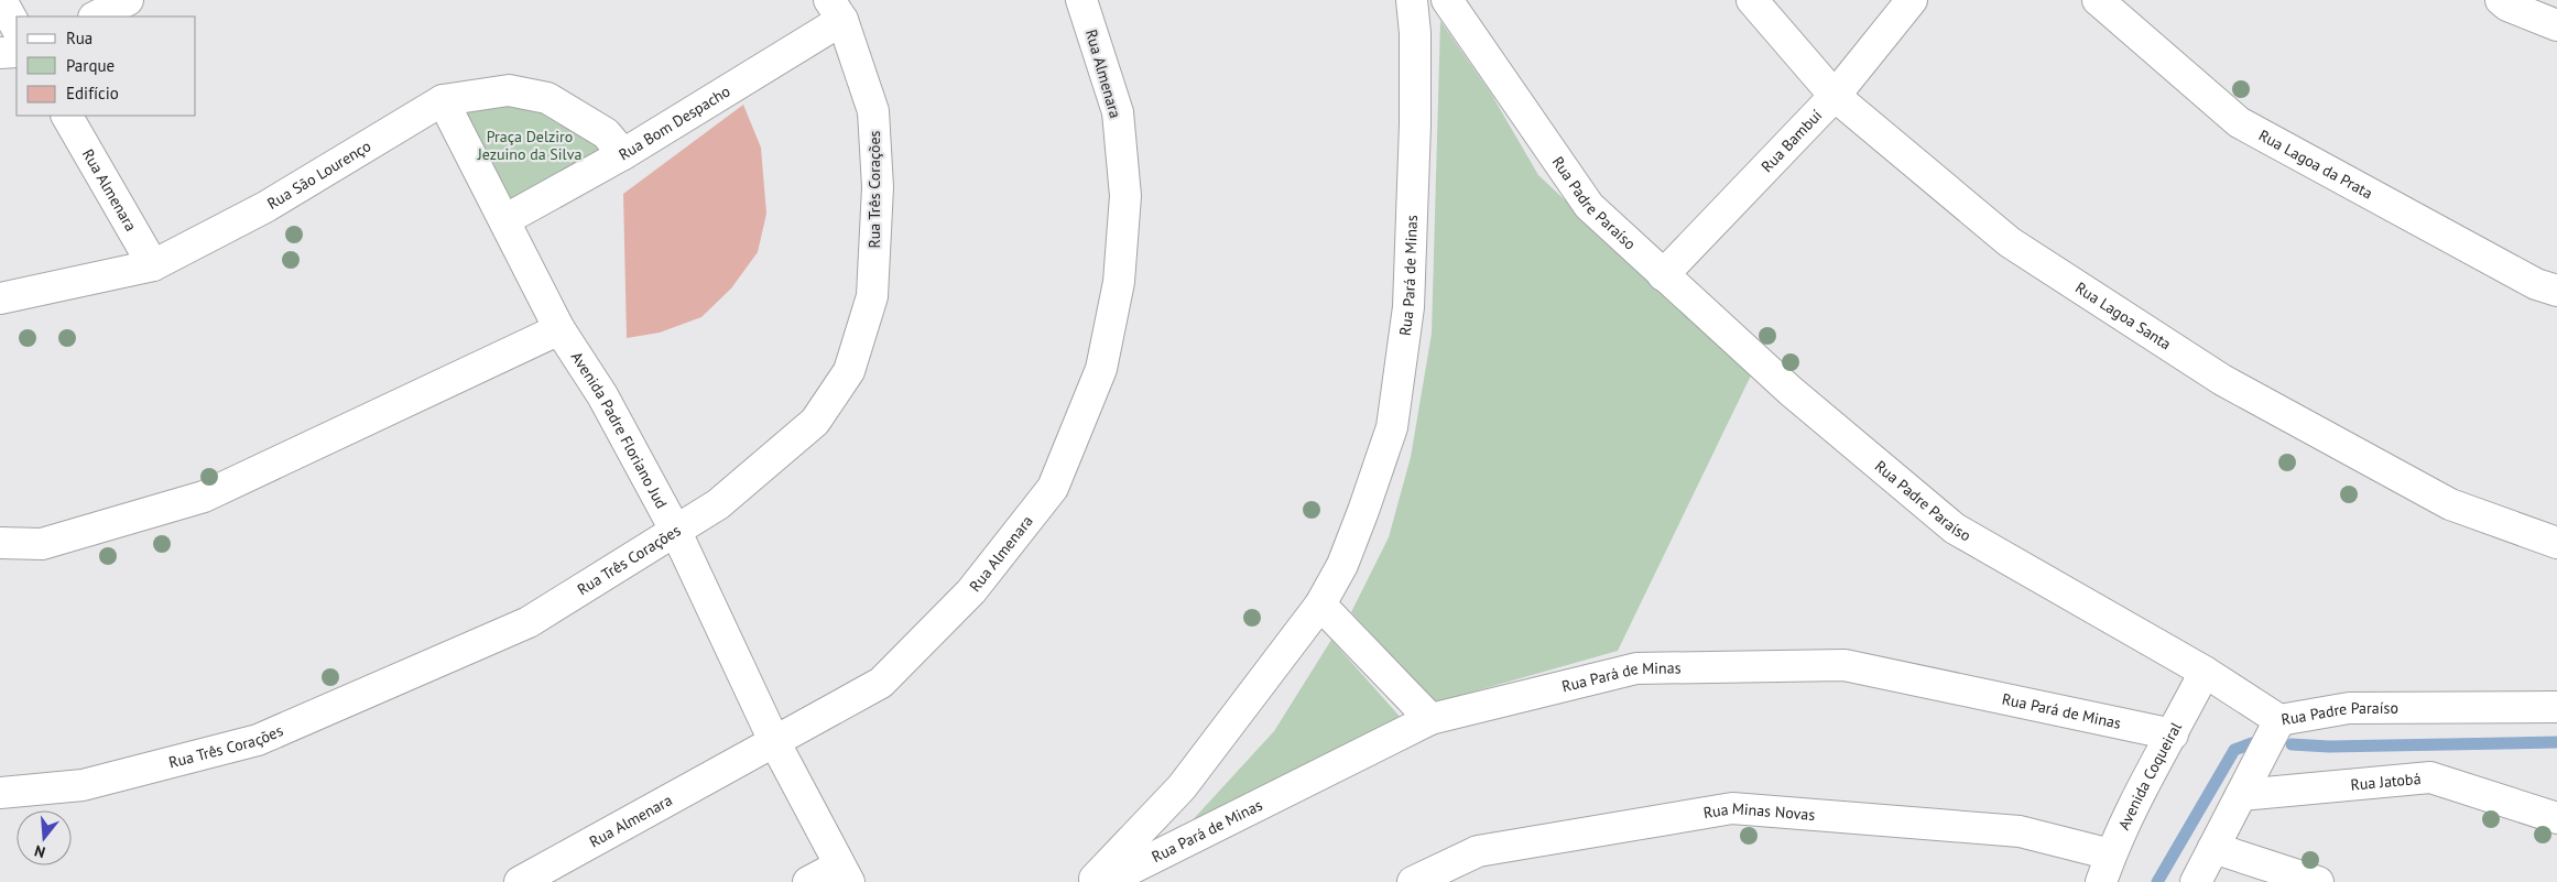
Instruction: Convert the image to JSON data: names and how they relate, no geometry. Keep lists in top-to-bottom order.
{
  "streets": {
    "street": [
      "Rua Almenara",
      "Rua Bom Despacho",
      "Rua Bambuí",
      "Rua Lagoa da Prata",
      "Rua São Lourenço",
      "Rua Três Corações",
      "Rua Padre Paraíso",
      "Rua Pará de Minas",
      "Rua Lagoa Santa",
      "Avenida Padre Floriano Jud",
      "Avenida Coqueiral",
      "Rua Jatobá",
      "Rua Minas Novas"
    ]
  },
  "crossings": [
    ["Rua Almenara", "Rua São Lourenço"],
    ["Rua Almenara", "Avenida Padre Floriano Jud"],
    ["Rua Bom Despacho", "Rua São Lourenço"],
    ["Rua Bom Despacho", "Rua Três Corações"],
    ["Rua Bom Despacho", "Avenida Padre Floriano Jud"],
    ["Rua Bambuí", "Rua Padre Paraíso"],
    ["Rua Bambuí", "Rua Lagoa Santa"],
    ["Rua São Lourenço", "Avenida Padre Floriano Jud"],
    ["Rua Três Corações", "Avenida Padre Floriano Jud"],
    ["Rua Padre Paraíso", "Avenida Coqueiral"],
    ["Rua Pará de Minas", "Avenida Coqueiral"],
    ["Avenida Coqueiral", "Rua Minas Novas"]
  ],
  "parks": ["Praça Delziro Jezuino da Silva"],
  "legend": ["Rua", "Parque", "Edifício"],
  "north": "bottom"
}
